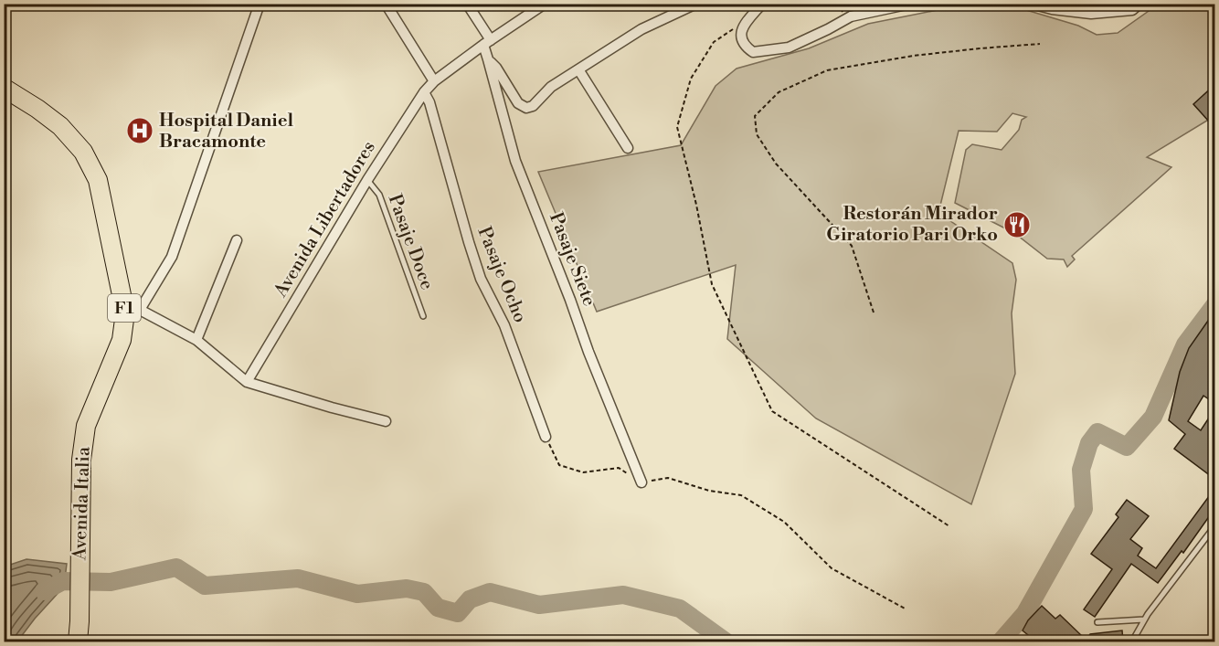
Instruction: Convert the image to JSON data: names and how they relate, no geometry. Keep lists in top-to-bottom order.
{
  "streets": {
    "highway": ["F1", "Avenida Italia"],
    "street": ["Avenida Libertadores", "Pasaje Siete", "Pasaje Ocho"],
    "lane": ["Pasaje Doce"]
  },
  "crossings": [
    ["Avenida Libertadores", "Pasaje Doce"],
    ["Avenida Libertadores", "Pasaje Siete"],
    ["Avenida Libertadores", "Pasaje Ocho"]
  ],
  "places": {
    "hospital": ["Hospital Daniel Bracamonte"],
    "restaurant": ["Restorán Mirador Giratorio Pari Orko"]
  }
}
